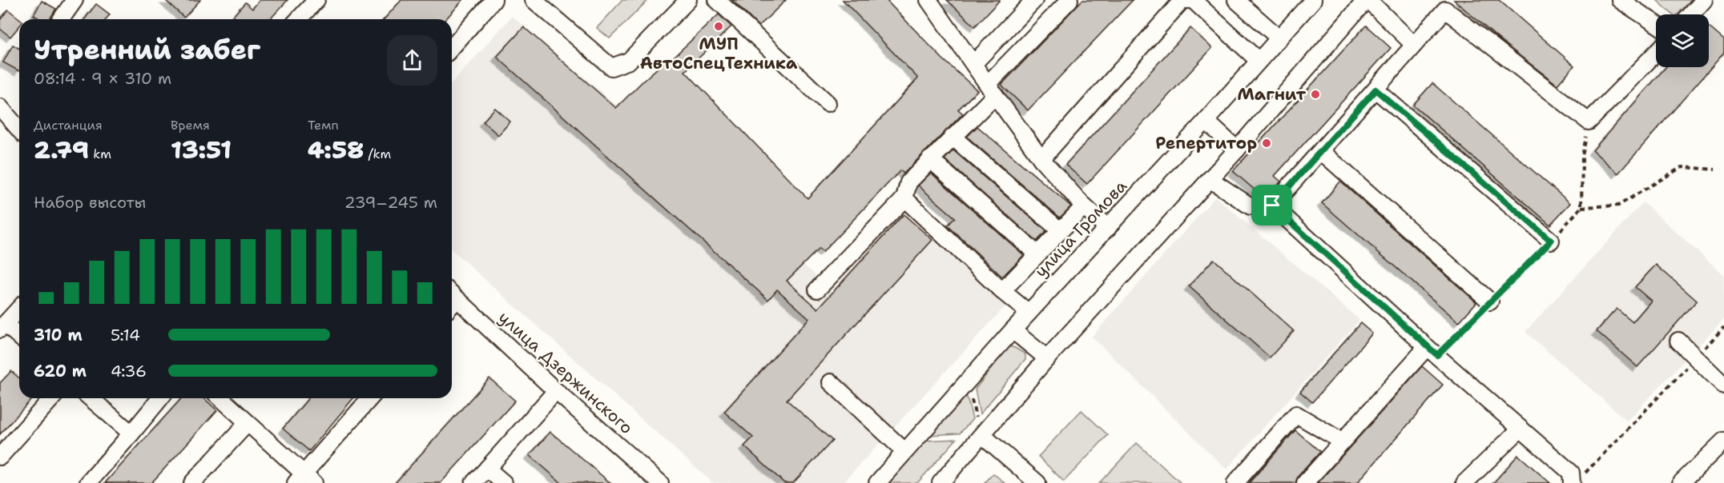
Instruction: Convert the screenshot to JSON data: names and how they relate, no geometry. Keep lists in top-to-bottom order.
{
  "streets": {
    "street": ["улица Громова", "улица Дзержинского"]
  },
  "places": ["МУП АвтоСпецТехника", "Магнит", "Репертитор"],
  "page": {
    "heading": ["Утренний забег", "08:14 · 9 × 310 m"],
    "stats": [
      ["Дистанция", "2.79 km"],
      ["Время", "13:51"],
      ["Темп", "4:58 /km"]
    ],
    "chart": ["Набор высоты", "239–245 m"],
    "list": [
      {
        "name": "310 m",
        "note": "5:14"
      },
      {
        "name": "620 m",
        "note": "4:36"
      }
    ]
  }
}
